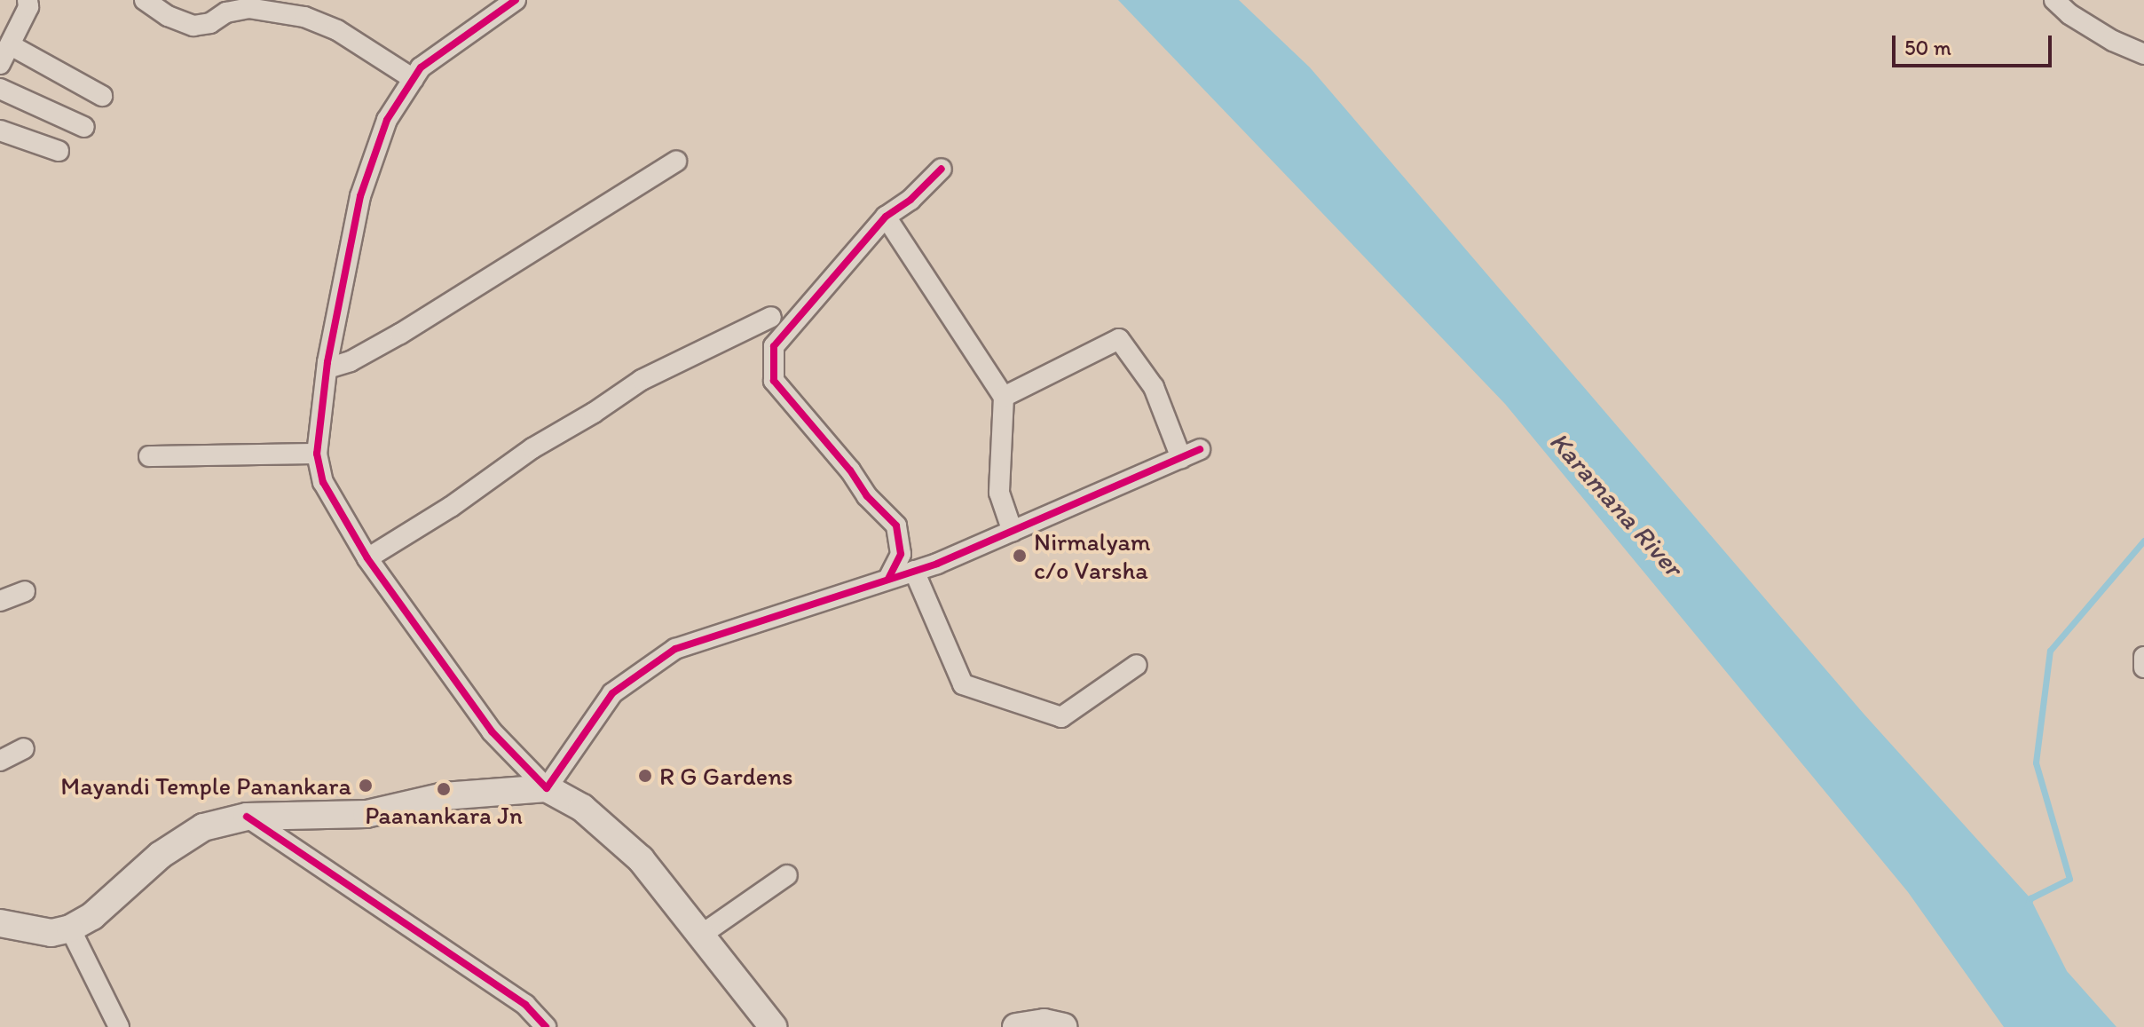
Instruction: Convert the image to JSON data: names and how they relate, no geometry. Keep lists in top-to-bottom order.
{
  "water": ["Karamana River"],
  "places": [
    "Nirmalyam c/o Varsha",
    "R G Gardens",
    "Mayandi Temple Panankara",
    "Paanankara Jn"
  ],
  "scale_bar": "50 m"
}
